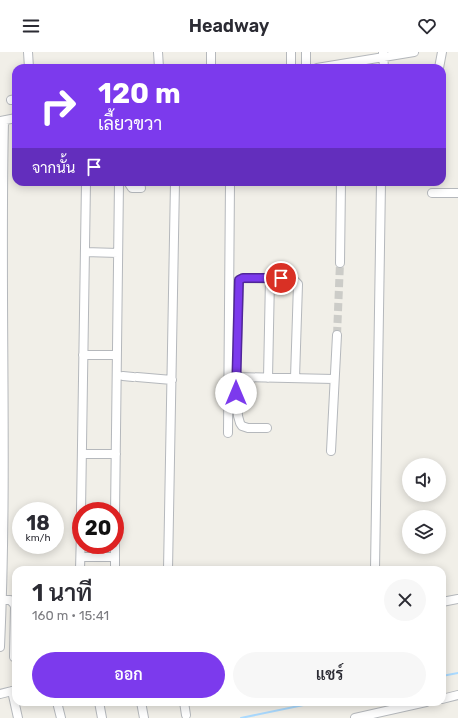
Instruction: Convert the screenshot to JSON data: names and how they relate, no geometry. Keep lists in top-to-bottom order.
{
  "page": {
    "header": "Headway",
    "turn": ["120 m", "เลี้ยวขวา"],
    "then": "จากนั้น",
    "speed": "18 km/h",
    "limit": "20",
    "heading": ["1 นาที", "160 m · 15:41"],
    "buttons": ["ออก", "แชร์"]
  }
}
